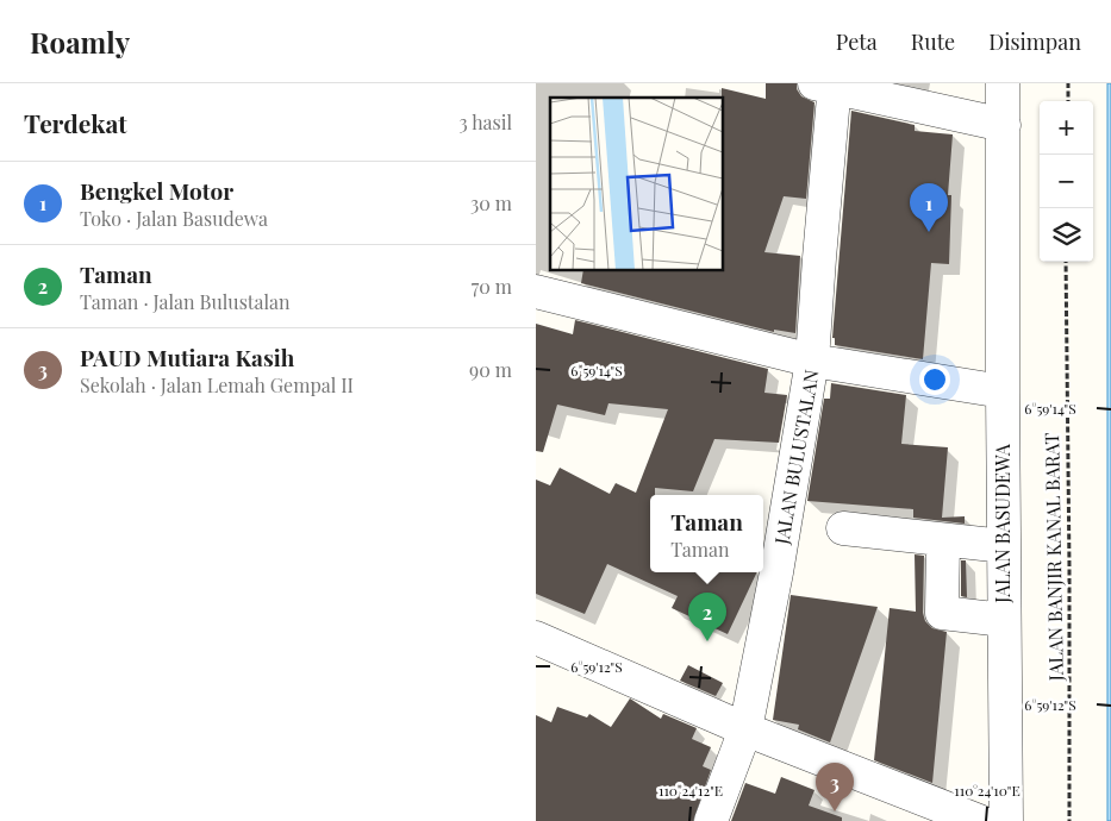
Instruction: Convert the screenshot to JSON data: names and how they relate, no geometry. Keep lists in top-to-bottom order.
{
  "streets": {
    "street": ["JALAN BULUSTALAN", "JALAN BASUDEWA"],
    "path": ["JALAN BANJIR KANAL BARAT"]
  },
  "page": {
    "header": "Roamly",
    "nav": ["Peta", "Rute", "Disimpan"],
    "heading": ["Terdekat", "3 hasil"],
    "map_buttons": ["+", "−"],
    "list": [
      {
        "mark": "1",
        "name": "Bengkel Motor",
        "note": "Toko · Jalan Basudewa",
        "value": "30 m"
      },
      {
        "mark": "2",
        "name": "Taman",
        "note": "Taman · Jalan Bulustalan",
        "value": "70 m"
      },
      {
        "mark": "3",
        "name": "PAUD Mutiara Kasih",
        "note": "Sekolah · Jalan Lemah Gempal II",
        "value": "90 m"
      }
    ],
    "pins": ["1", "2", "3"],
    "popup": ["Taman", "Taman"]
  },
  "coordinates": [
    "6°59'14\"S",
    "6°59'12\"S",
    "110°24'12\"E",
    "110°24'10\"E"
  ]
}
